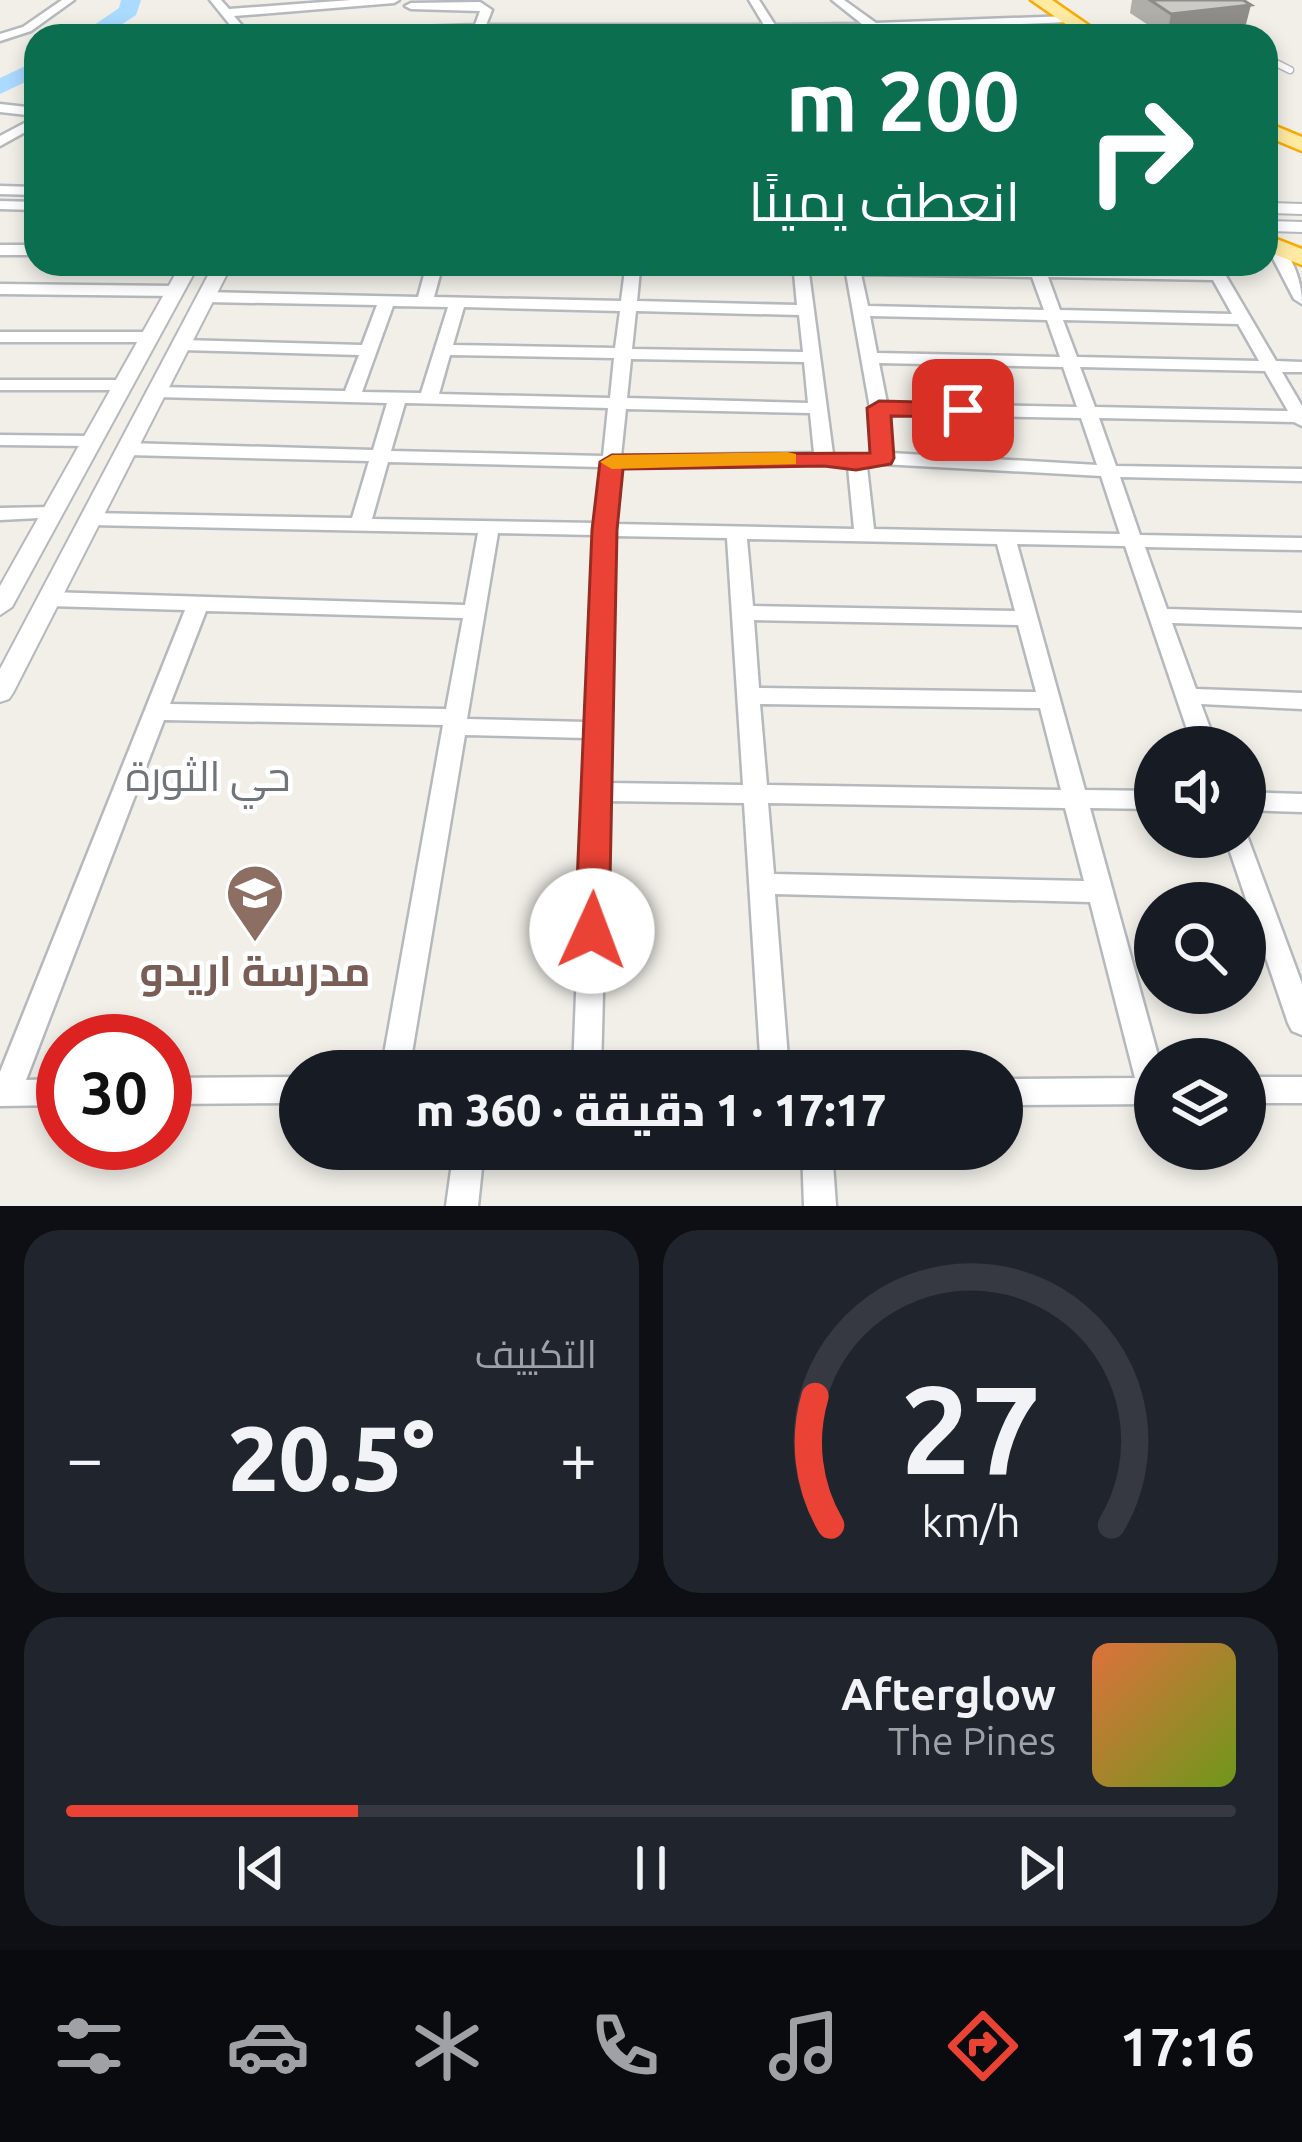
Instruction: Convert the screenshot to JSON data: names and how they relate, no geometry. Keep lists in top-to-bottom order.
{
  "districts": ["حي الثورة"],
  "places": {
    "school or university": ["مدرسة اريدو"]
  },
  "page": {
    "turn": ["200 m", "انعطف يمينًا"],
    "limit": "30",
    "trip": "17:17 · 1 دقيقة · 360 m",
    "tile": "التكييف",
    "heat": ["−", "20.5°", "+"],
    "song": ["Afterglow", "The Pines"],
    "tabs": "17:16",
    "gauge": ["27", "km/h"]
  }
}
